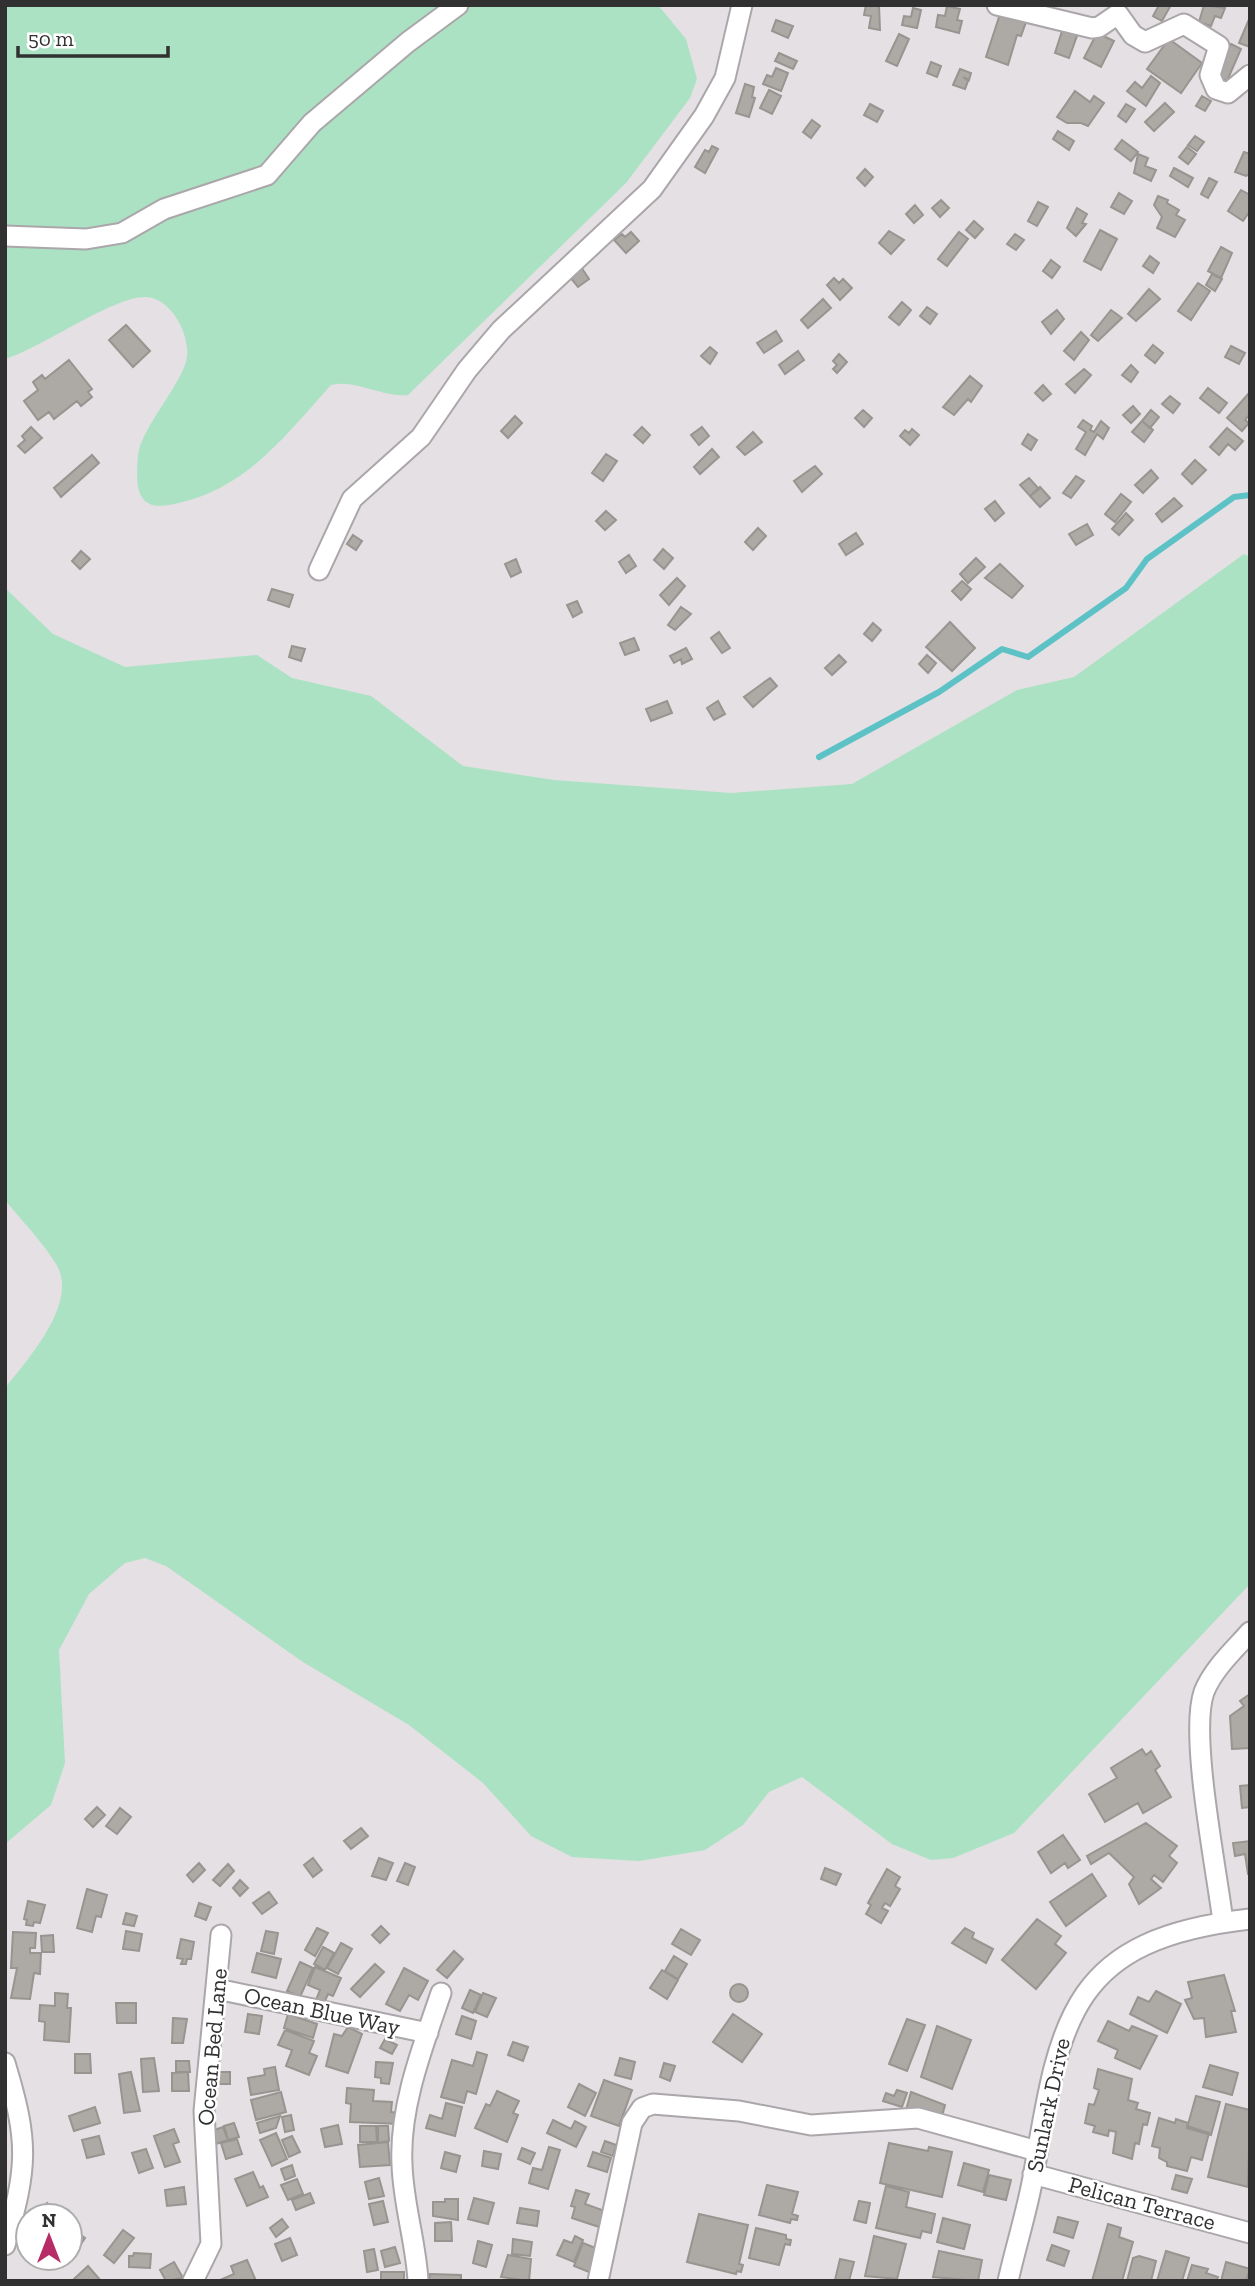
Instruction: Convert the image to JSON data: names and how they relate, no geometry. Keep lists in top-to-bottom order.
{
  "streets": {
    "street": [
      "Ocean Blue Way",
      "Ocean Bed Lane",
      "Sunlark Drive",
      "Pelican Terrace"
    ]
  },
  "crossings": [
    ["Ocean Blue Way", "Ocean Bed Lane"],
    ["Sunlark Drive", "Pelican Terrace"]
  ],
  "scale_bar": "50 m",
  "north": "top"
}
